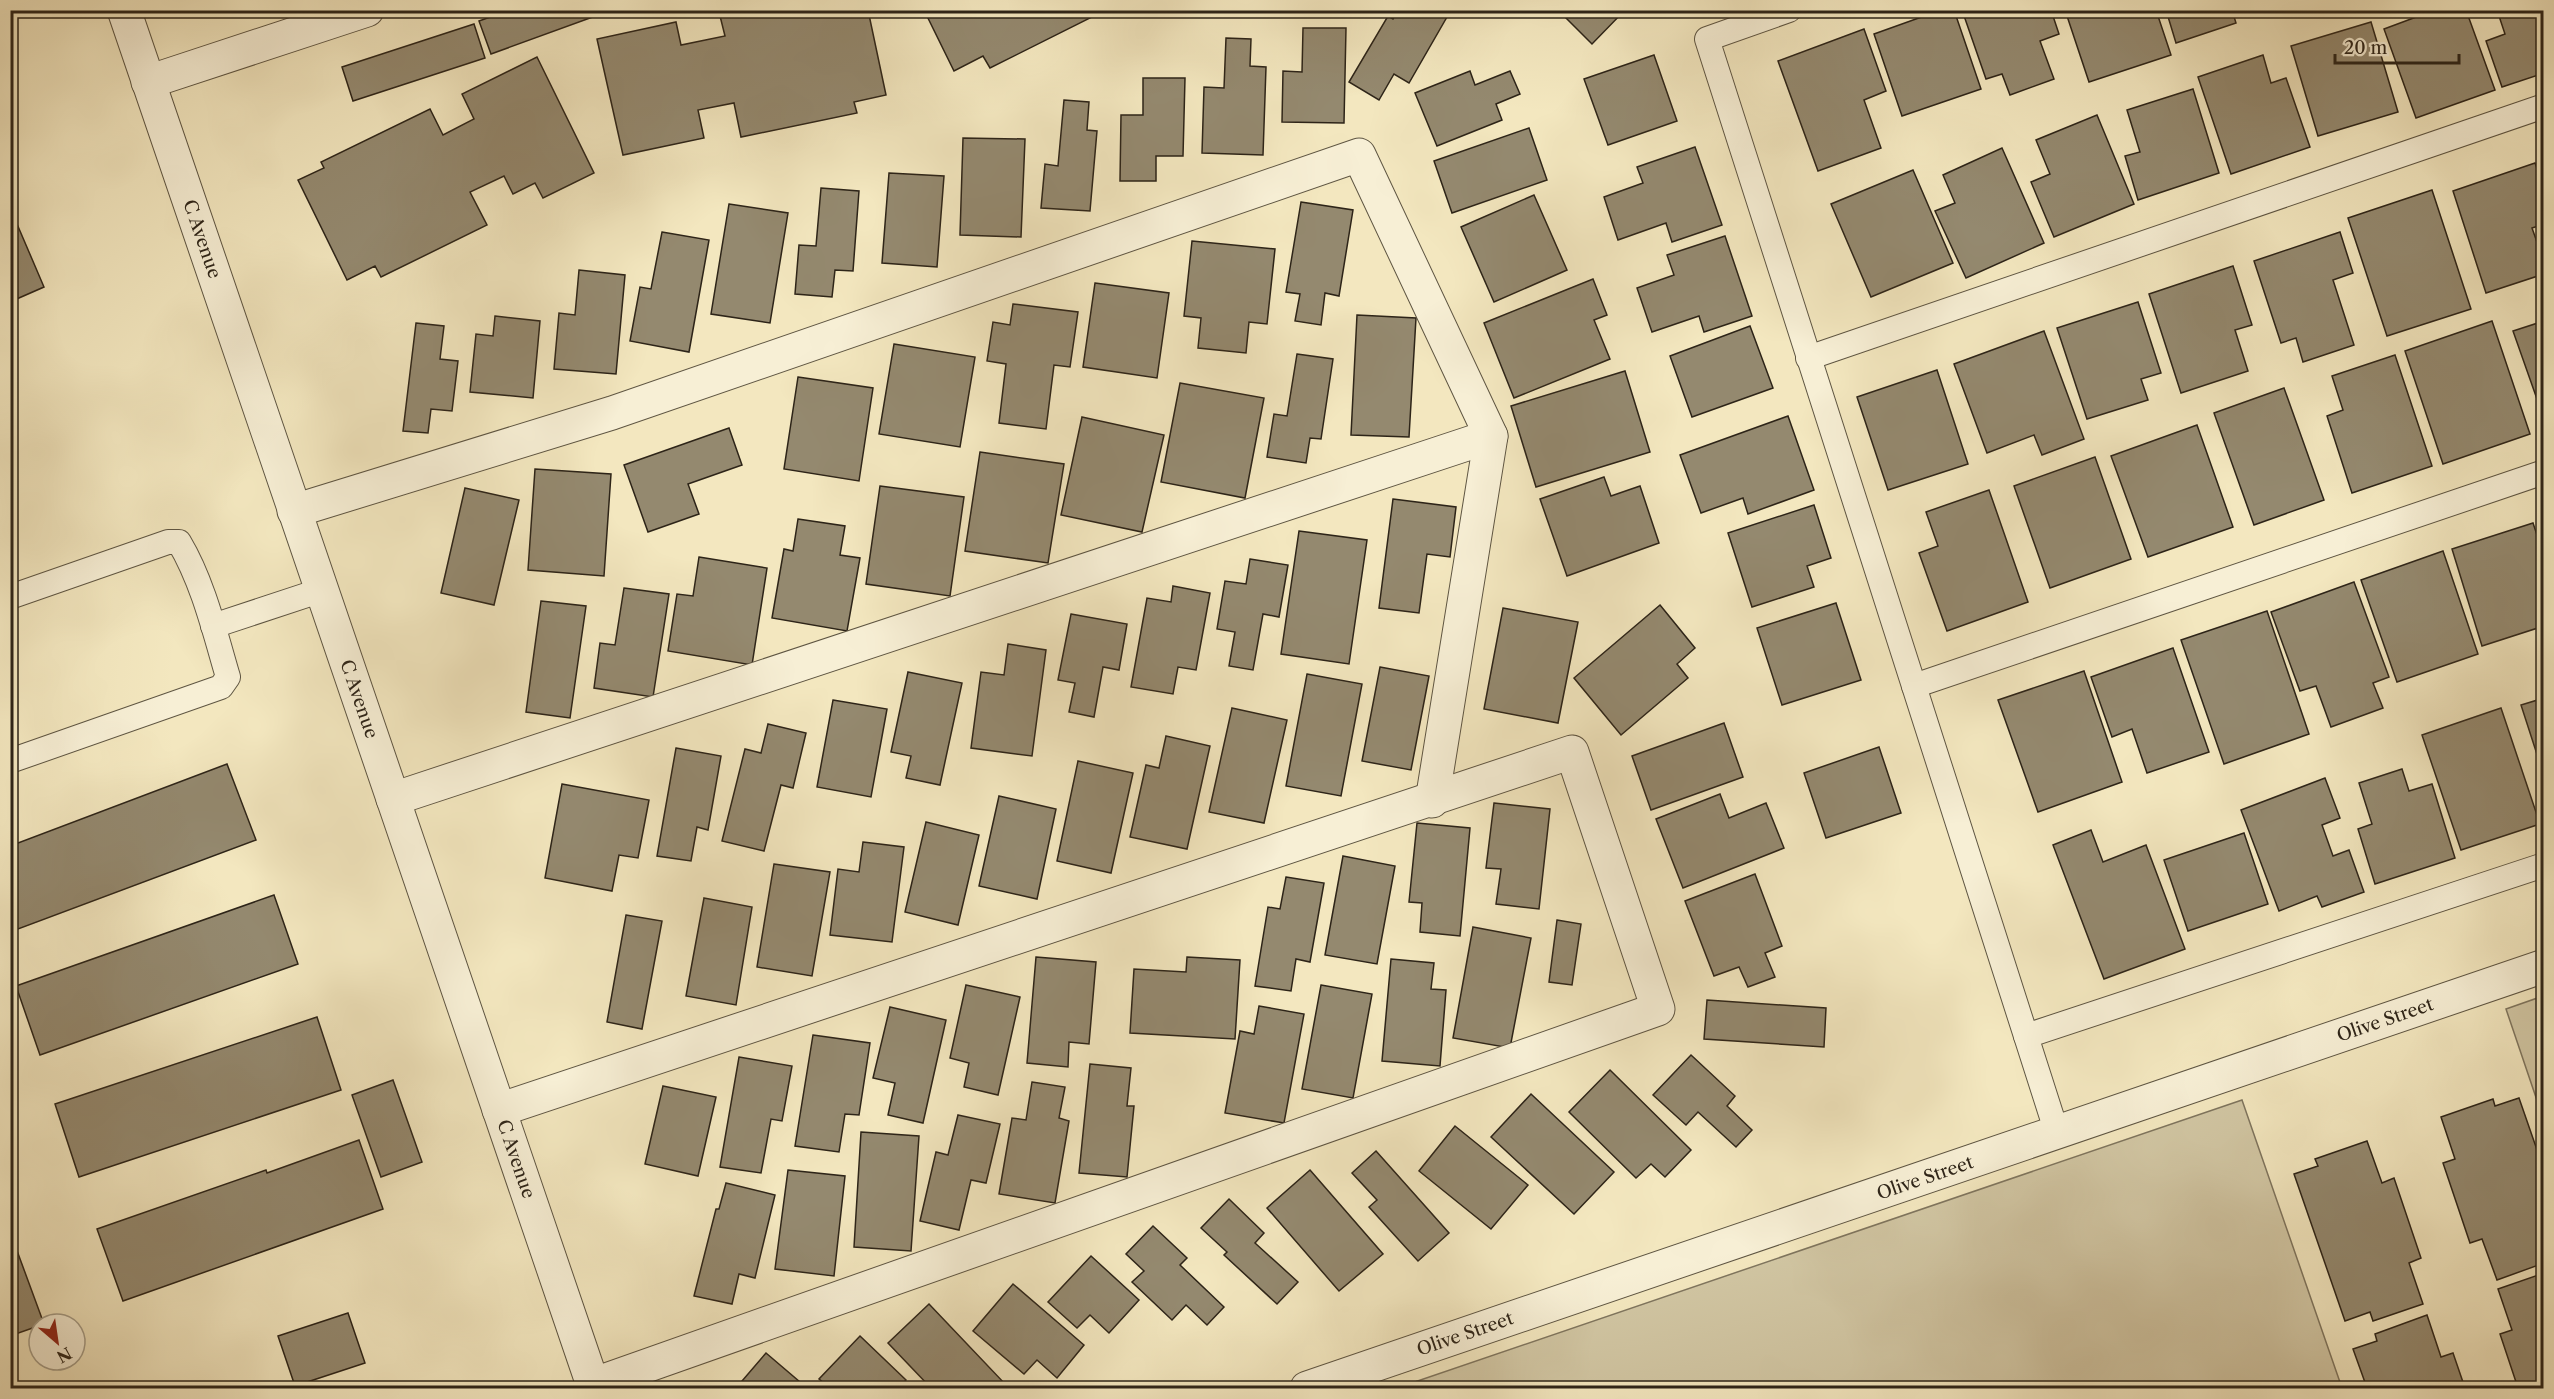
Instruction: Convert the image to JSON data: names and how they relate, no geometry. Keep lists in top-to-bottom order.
{
  "streets": {
    "street": ["C Avenue", "Olive Street"]
  },
  "scale_bar": "20 m",
  "north": "bottom right"
}
